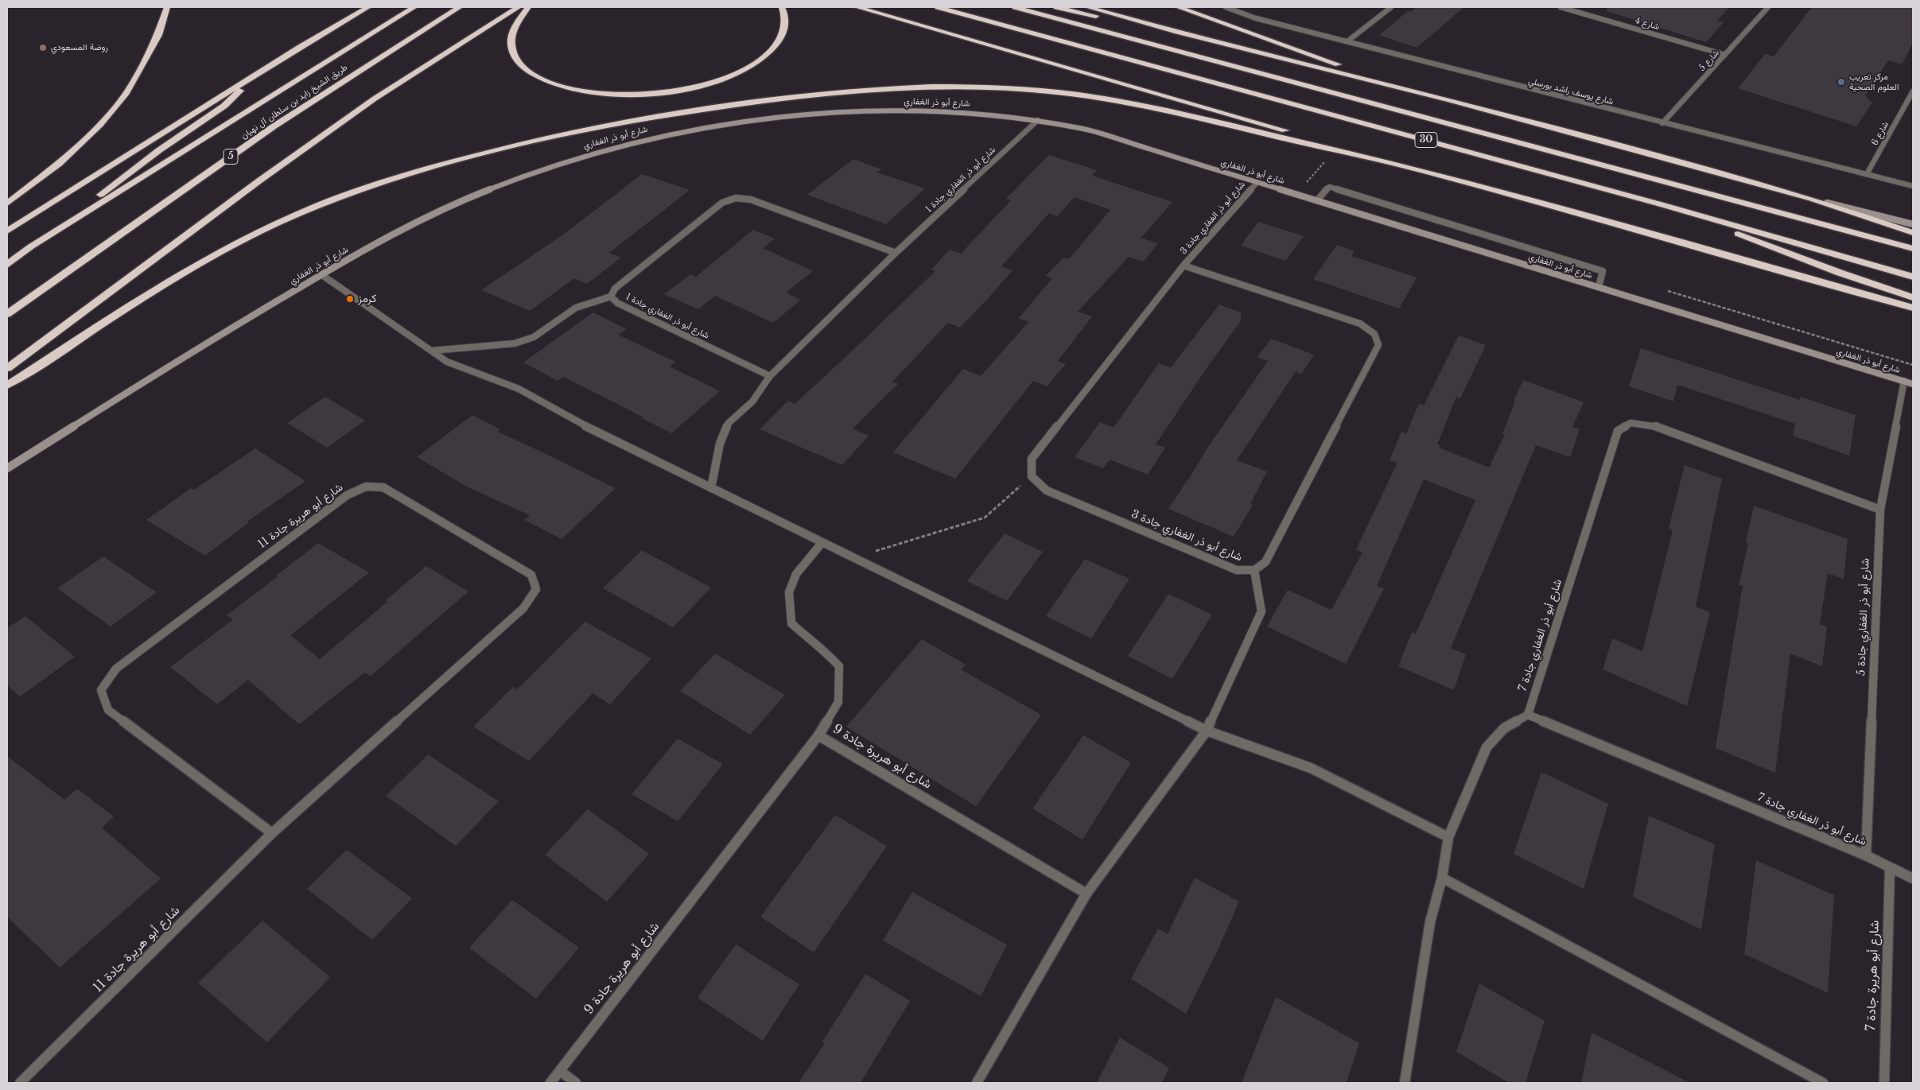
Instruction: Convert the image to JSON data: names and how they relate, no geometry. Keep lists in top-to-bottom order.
{
  "streets": {
    "highway": ["طريق الشيخ زايد بن سلطان آل نهيان", "30", "5"],
    "street": [
      "شارع 4",
      "شارع 5",
      "شارع يوسف راشد بورسلي",
      "شارع أبو ذر الغفاري",
      "شارع 6",
      "شارع أبو ذر الغفاري جادة 1",
      "شارع أبو ذر الغفاري جادة 3",
      "شارع أبو هريرة جادة 11",
      "شارع أبو ذر الغفاري جادة 5",
      "شارع أبو ذر الغفاري جادة 7",
      "شارع أبو هريرة جادة 9",
      "شارع أبو هريرة جادة 7"
    ]
  },
  "crossings": [
    ["شارع 4", "شارع 5"],
    ["شارع 5", "شارع يوسف راشد بورسلي"],
    ["شارع يوسف راشد بورسلي", "شارع 6"],
    ["شارع أبو ذر الغفاري", "شارع أبو ذر الغفاري جادة 1"],
    ["شارع أبو ذر الغفاري", "شارع أبو ذر الغفاري جادة 3"],
    ["شارع أبو ذر الغفاري", "شارع أبو ذر الغفاري جادة 5"],
    ["شارع أبو ذر الغفاري جادة 5", "شارع أبو ذر الغفاري جادة 7"],
    ["شارع أبو ذر الغفاري جادة 7", "شارع أبو هريرة جادة 7"]
  ],
  "places": ["روضة المسعودي", "مركز تعريب العلوم الصحية", "كرمز"]
}
